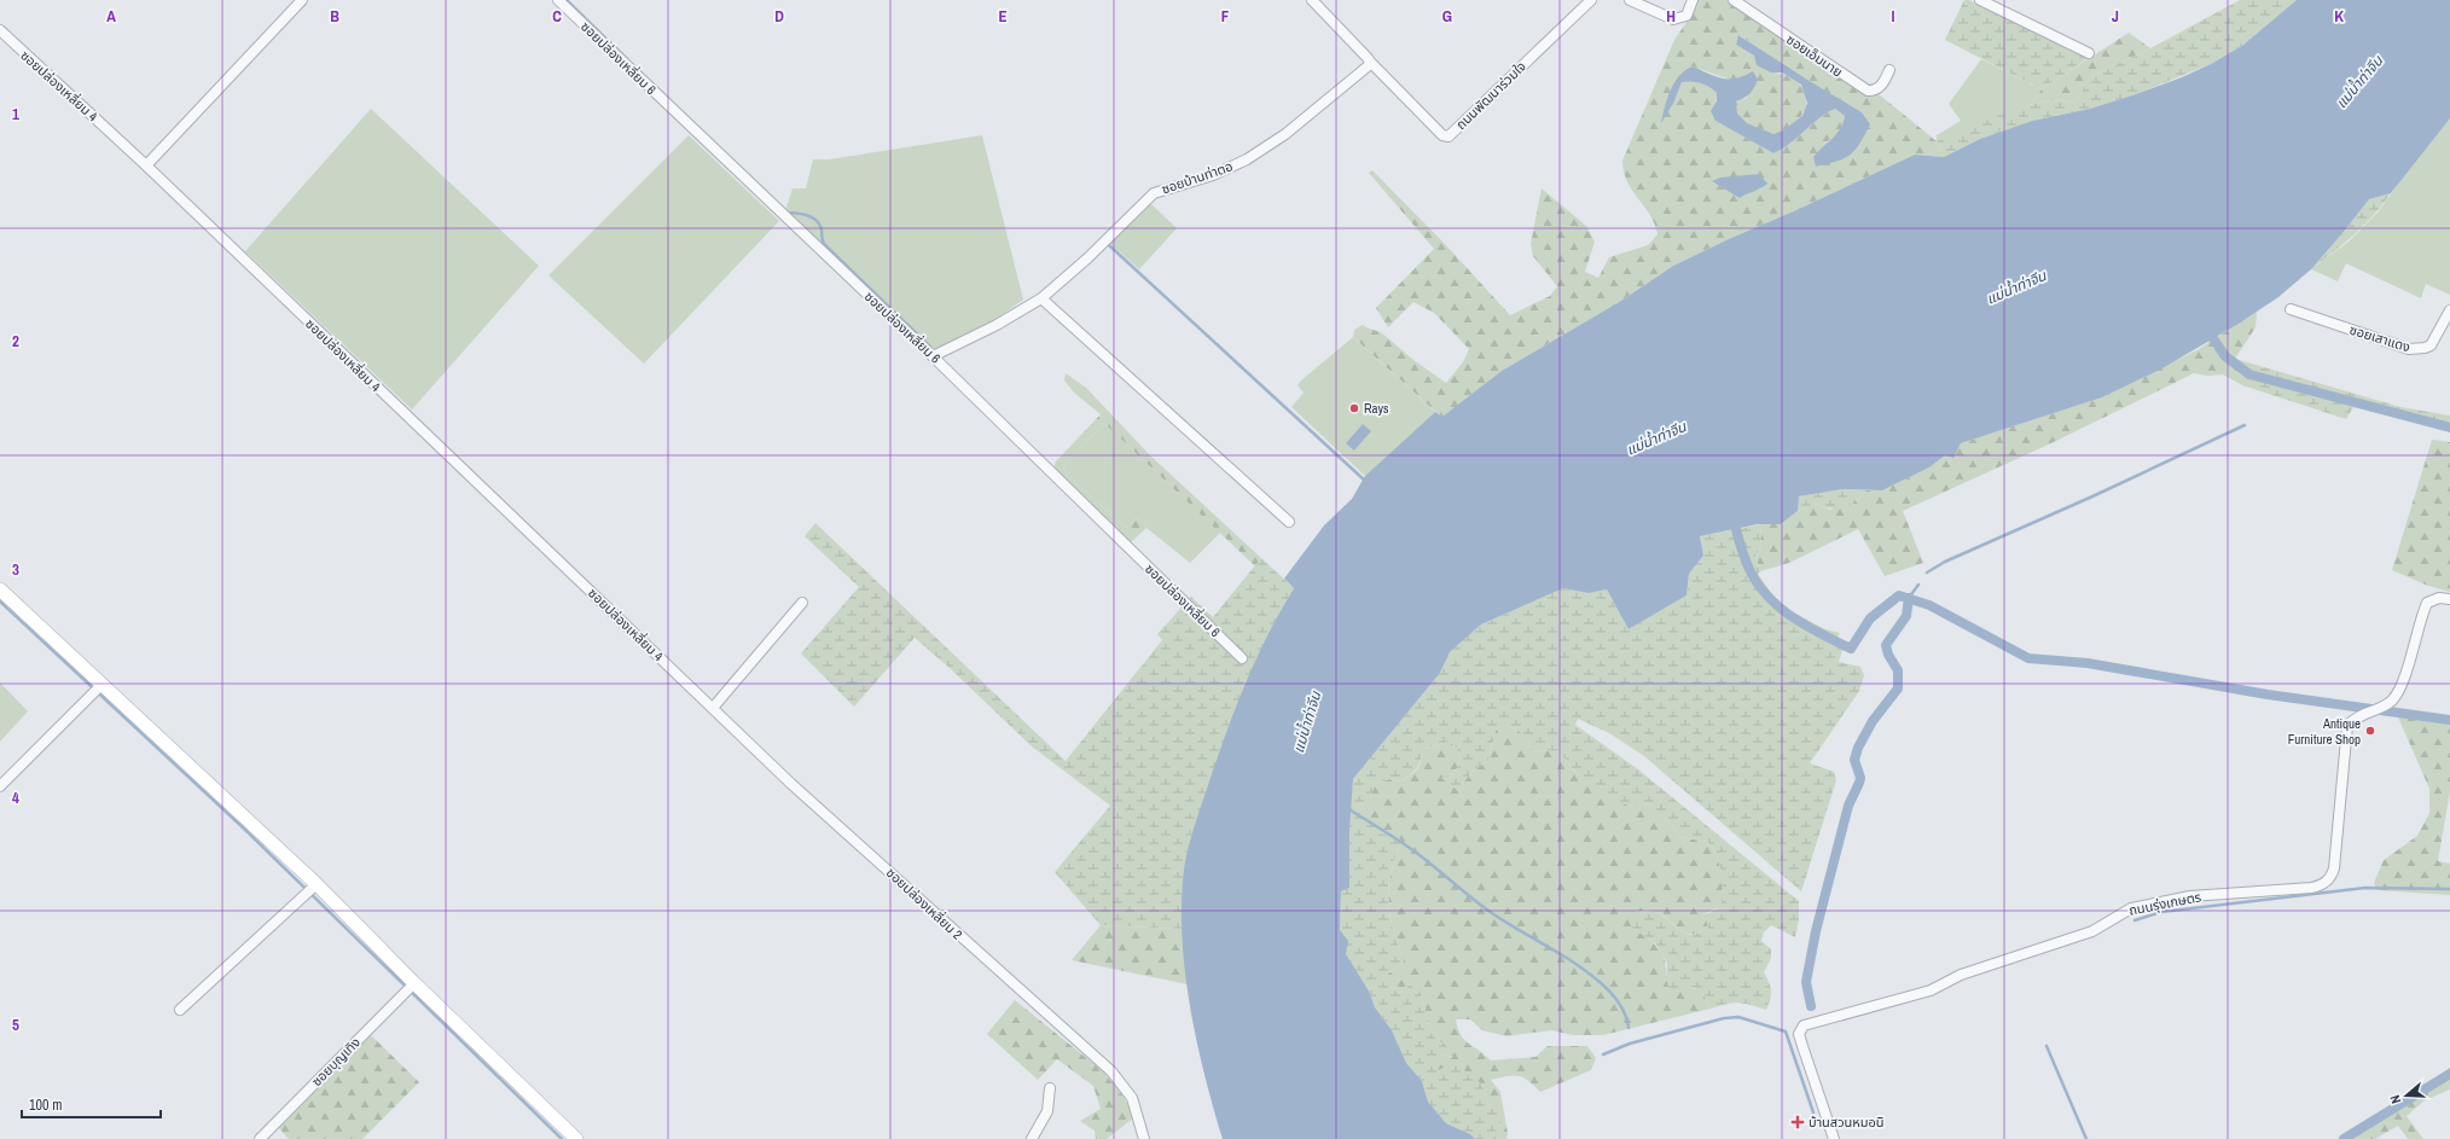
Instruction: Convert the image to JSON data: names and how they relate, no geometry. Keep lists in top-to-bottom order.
{
  "streets": {
    "street": [
      "ซอยเอ็มนาย",
      "ซอยปล่องเหลี่ยม 6",
      "ซอยปล่องเหลี่ยม 4",
      "ถนนพัฒนาร่วมใจ",
      "ซอยบ้านท่าตอ",
      "ซอยเสาแดง",
      "ซอยปล่องเหลี่ยม 2",
      "ถนนรุ่งเกษตร",
      "ซอยบุญเทิง"
    ]
  },
  "crossings": [
    ["ซอยปล่องเหลี่ยม 6", "ซอยบ้านท่าตอ"],
    ["ซอยปล่องเหลี่ยม 4", "ซอยปล่องเหลี่ยม 2"],
    ["ถนนพัฒนาร่วมใจ", "ซอยบ้านท่าตอ"]
  ],
  "water": ["แม่น้ำท่าจีน"],
  "places": {
    "other": ["Rays", "Antique Furniture Shop"],
    "health": ["บ้านสวนหมอนิ"]
  },
  "scale_bar": "100 m",
  "north": "left",
  "grid": {
    "columns": [
      "A",
      "B",
      "C",
      "D",
      "E",
      "F",
      "G",
      "H",
      "I",
      "J",
      "K"
    ],
    "rows": [
      "1",
      "2",
      "3",
      "4",
      "5"
    ]
  }
}
